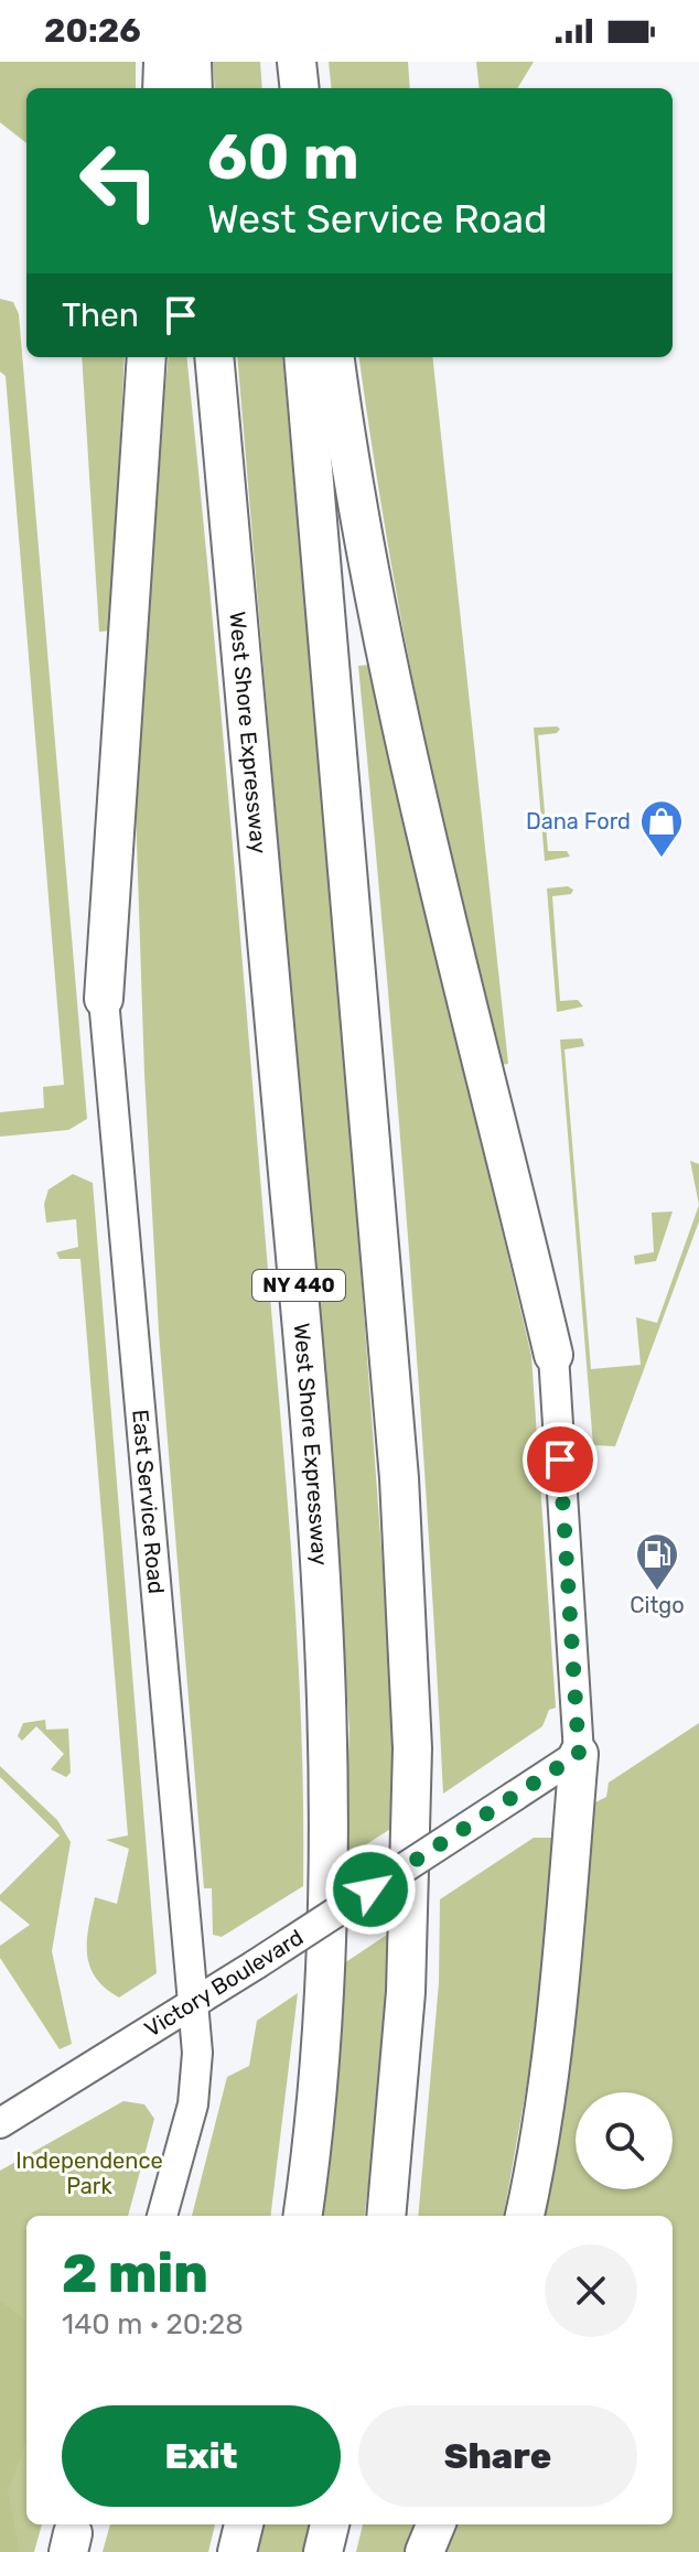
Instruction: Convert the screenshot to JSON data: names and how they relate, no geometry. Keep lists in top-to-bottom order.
{
  "streets": {
    "highway": ["West Shore Expressway", "NY 440"],
    "main road": ["East Service Road", "Victory Boulevard"]
  },
  "crossings": [
    ["East Service Road", "Victory Boulevard"]
  ],
  "parks": ["Independence Park"],
  "places": {
    "shop": ["Dana Ford"],
    "fuel station": ["Citgo"]
  },
  "page": {
    "status": "20:26",
    "turn": ["60 m", "West Service Road"],
    "then": "Then",
    "heading": ["2 min", "140 m · 20:28"],
    "buttons": ["Exit", "Share"]
  }
}
